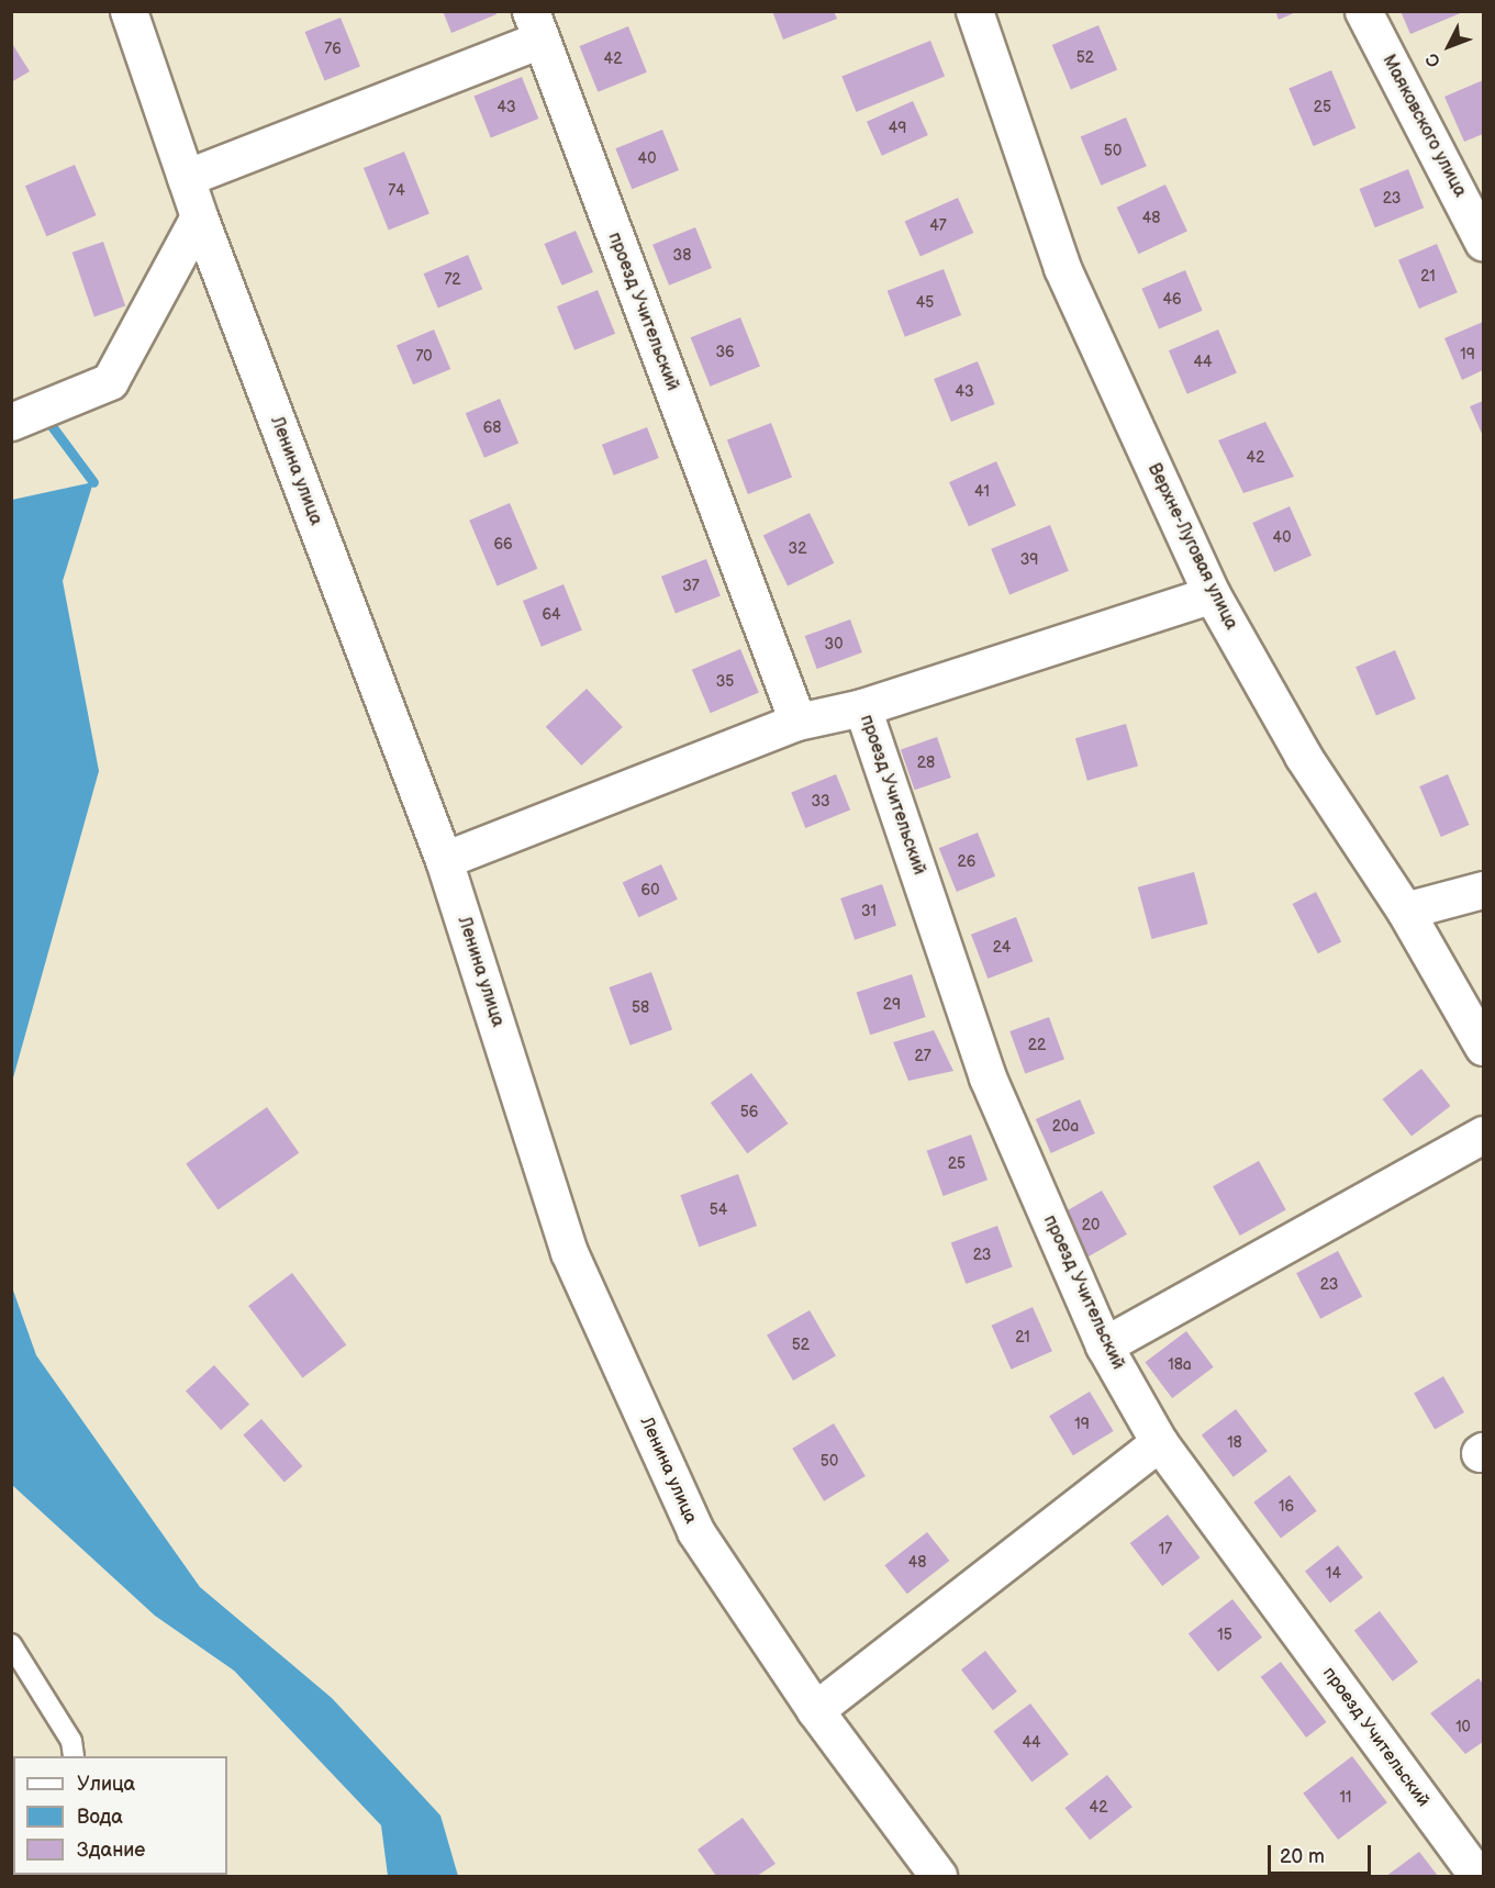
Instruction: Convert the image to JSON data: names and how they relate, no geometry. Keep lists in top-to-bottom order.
{
  "streets": {
    "street": [
      "Маяковского улица",
      "проезд Учительский",
      "Ленина улица",
      "Верхне-Луговая улица"
    ]
  },
  "house_numbers": [
    "76",
    "52",
    "42",
    "43",
    "25",
    "49",
    "50",
    "40",
    "74",
    "23",
    "48",
    "47",
    "38",
    "21",
    "72",
    "46",
    "45",
    "36",
    "19",
    "70",
    "44",
    "43",
    "68",
    "42",
    "41",
    "40",
    "66",
    "32",
    "39",
    "37",
    "64",
    "30",
    "35",
    "28",
    "33",
    "26",
    "60",
    "31",
    "24",
    "29",
    "58",
    "22",
    "27",
    "56",
    "20a",
    "25",
    "54",
    "20",
    "23",
    "23",
    "21",
    "52",
    "18a",
    "19",
    "18",
    "50",
    "16",
    "17",
    "48",
    "14",
    "15",
    "10",
    "44",
    "11",
    "42"
  ],
  "legend": ["Улица", "Вода", "Здание"],
  "scale_bar": "20 m",
  "north": "bottom left"
}
